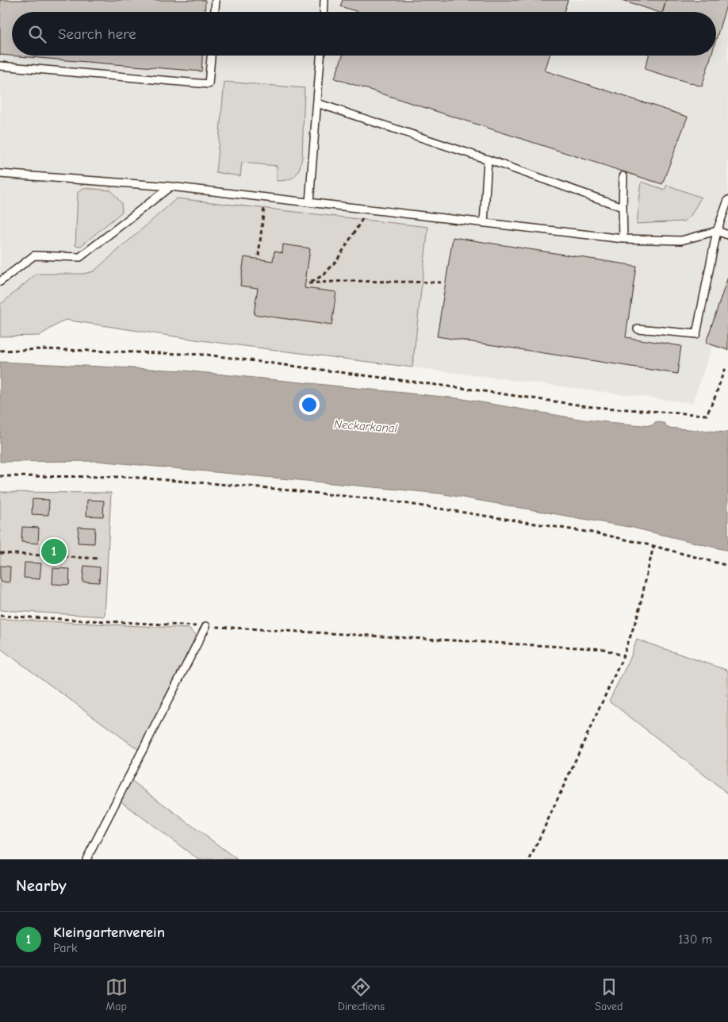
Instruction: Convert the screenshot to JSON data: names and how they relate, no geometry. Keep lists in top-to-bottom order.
{
  "water": ["Neckarkanal"],
  "page": {
    "search": "Search here",
    "pins": "1",
    "heading": "Nearby",
    "list": [
      {
        "mark": "1",
        "name": "Kleingartenverein",
        "note": "Park",
        "value": "130 m"
      }
    ],
    "nav": ["Map", "Directions", "Saved"]
  }
}
